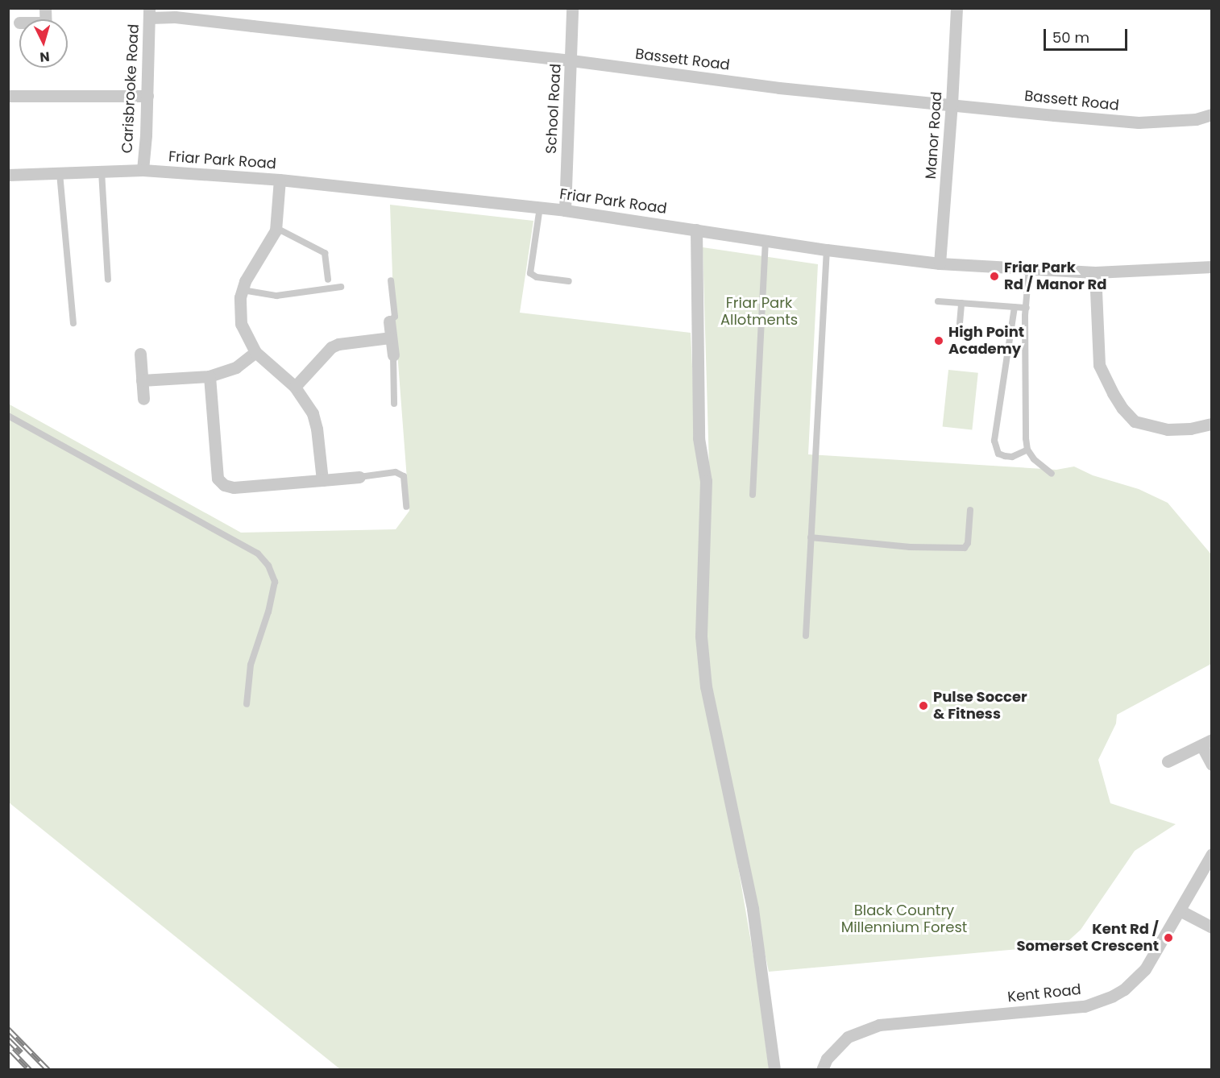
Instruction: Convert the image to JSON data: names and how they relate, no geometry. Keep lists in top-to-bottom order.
{
  "streets": {
    "street": [
      "Bassett Road",
      "Carisbrooke Road",
      "School Road",
      "Manor Road",
      "Friar Park Road",
      "Kent Road"
    ]
  },
  "crossings": [
    ["Bassett Road", "Carisbrooke Road"],
    ["Bassett Road", "School Road"],
    ["Bassett Road", "Manor Road"],
    ["Carisbrooke Road", "Friar Park Road"],
    ["School Road", "Friar Park Road"],
    ["Manor Road", "Friar Park Road"]
  ],
  "parks": ["Friar Park Allotments", "Black Country Millennium Forest"],
  "places": [
    "Friar Park Rd / Manor Rd",
    "High Point Academy",
    "Pulse Soccer & Fitness",
    "Kent Rd / Somerset Crescent"
  ],
  "scale_bar": "50 m",
  "north": "bottom"
}
